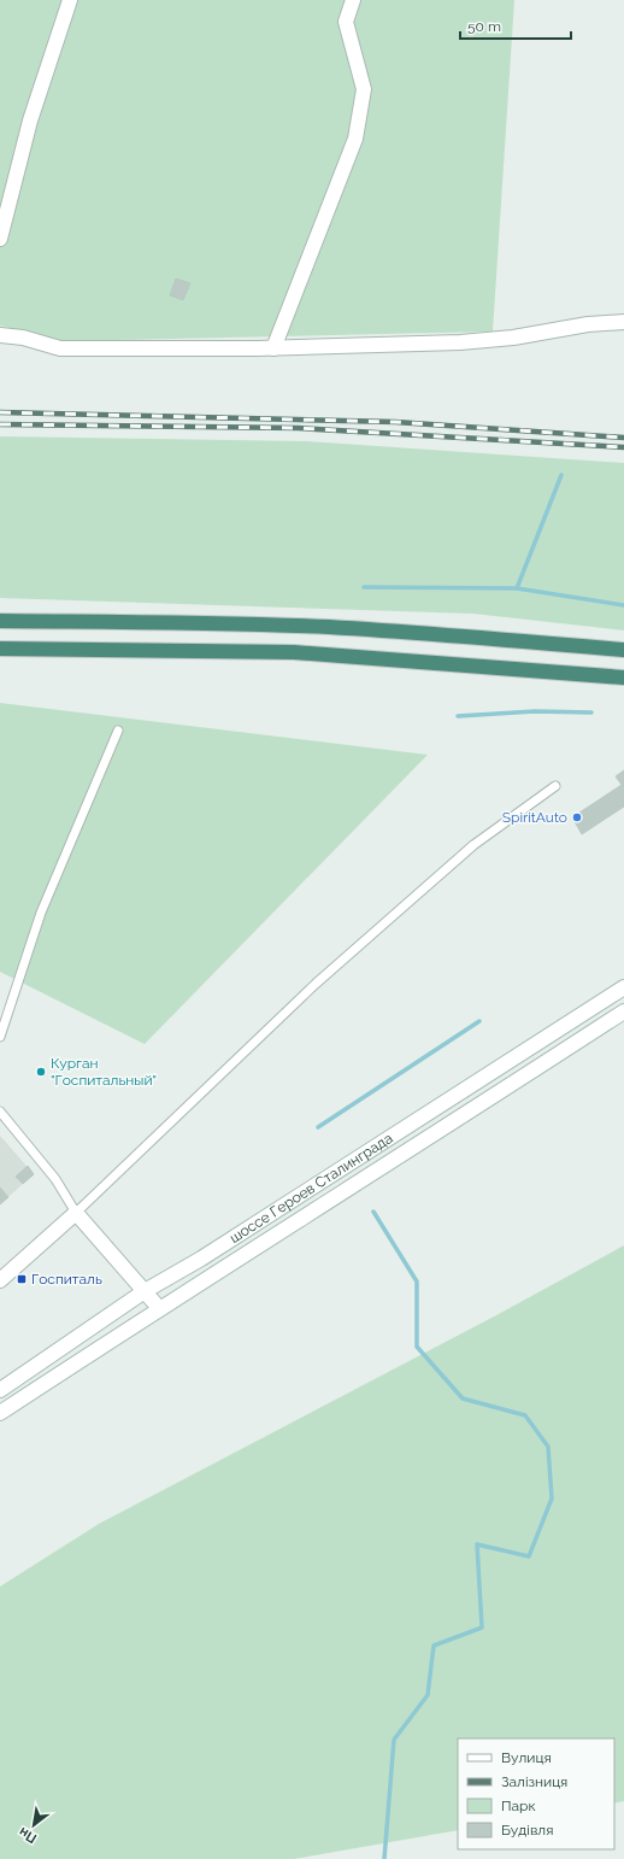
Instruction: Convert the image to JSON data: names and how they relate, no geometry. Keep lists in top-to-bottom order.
{
  "streets": {
    "main road": ["шоссе Героев Сталинграда"]
  },
  "places": {
    "other": ["SpiritAuto", "Курган \"Госпитальный\""],
    "transit": ["Госпиталь"]
  },
  "legend": [
    "Вулиця",
    "Залізниця",
    "Парк",
    "Будівля"
  ],
  "scale_bar": "50 m",
  "north": "bottom left"
}
